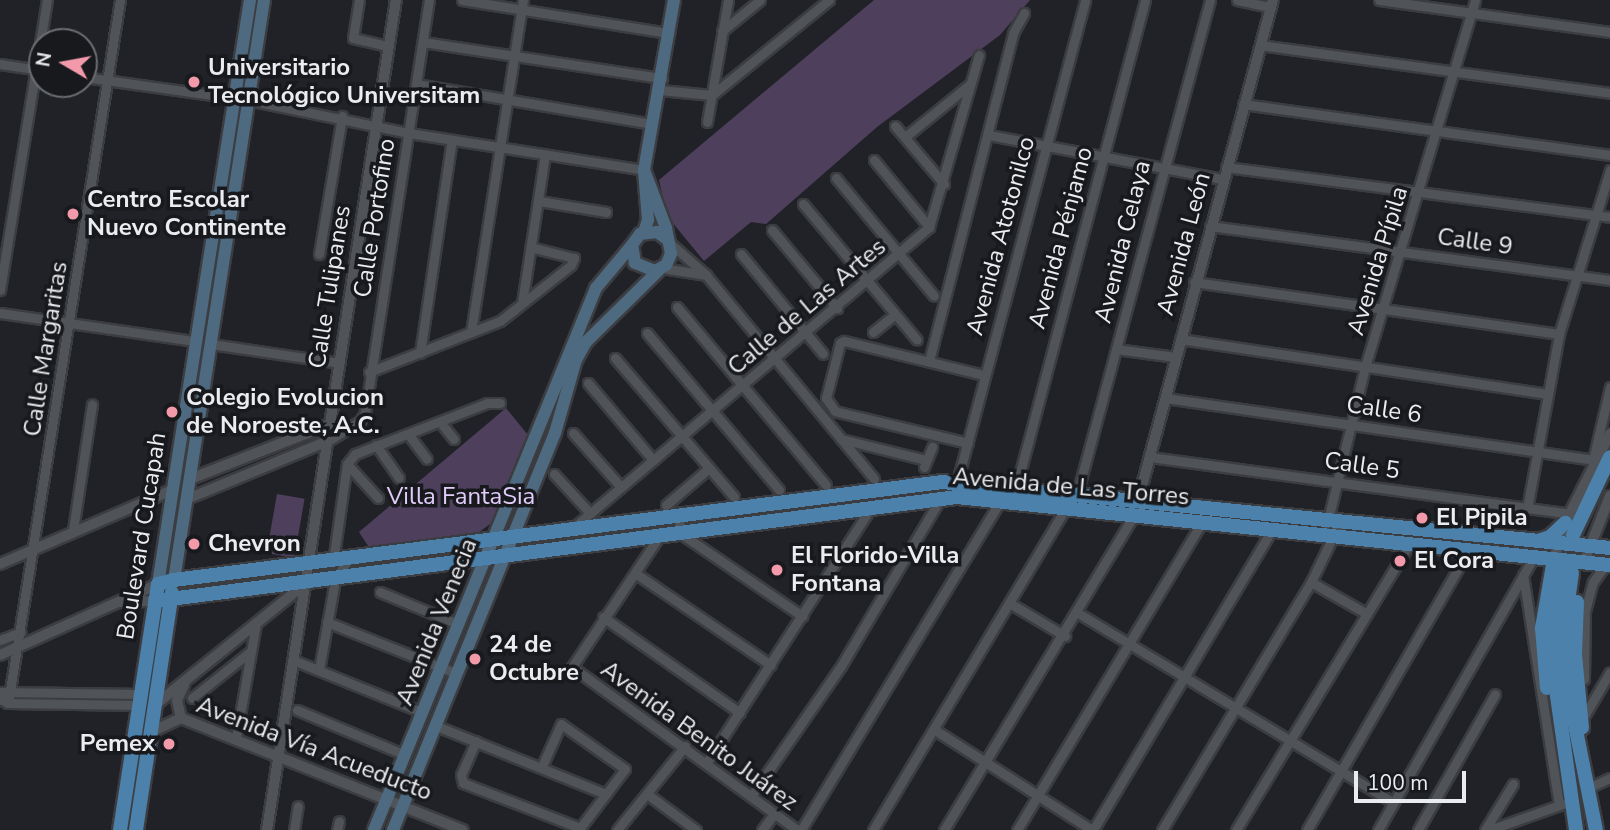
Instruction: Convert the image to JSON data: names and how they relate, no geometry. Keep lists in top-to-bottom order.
{
  "streets": {
    "main road": ["Avenida de Las Torres", "Boulevard Cucapah", "Avenida Venecia"],
    "street": [
      "Calle Portofino",
      "Avenida Atotonilco",
      "Avenida Pénjamo",
      "Avenida Celaya",
      "Calle 9",
      "Avenida León",
      "Avenida Pípila",
      "Calle Tulipanes",
      "Calle de Las Artes",
      "Calle Margaritas",
      "Calle 6",
      "Calle 5",
      "Avenida Benito Juárez",
      "Avenida Vía Acueducto"
    ]
  },
  "crossings": [
    ["Calle Portofino", "Calle Tulipanes"],
    ["Avenida Atotonilco", "Avenida de Las Torres"],
    ["Avenida Pénjamo", "Avenida de Las Torres"],
    ["Avenida Celaya", "Avenida de Las Torres"],
    ["Calle 9", "Avenida León"],
    ["Calle 9", "Avenida Pípila"],
    ["Avenida León", "Calle 6"],
    ["Avenida León", "Calle 5"],
    ["Avenida León", "Avenida de Las Torres"],
    ["Avenida Pípila", "Calle 6"],
    ["Avenida Pípila", "Calle 5"],
    ["Avenida Pípila", "Avenida de Las Torres"],
    ["Calle Tulipanes", "Avenida de Las Torres"],
    ["Calle Tulipanes", "Avenida Vía Acueducto"],
    ["Calle de Las Artes", "Avenida de Las Torres"],
    ["Calle 5", "Avenida de Las Torres"],
    ["Avenida de Las Torres", "Boulevard Cucapah"],
    ["Avenida de Las Torres", "Avenida Venecia"],
    ["Avenida de Las Torres", "Avenida Benito Juárez"],
    ["Boulevard Cucapah", "Avenida Vía Acueducto"],
    ["Avenida Venecia", "Avenida Vía Acueducto"]
  ],
  "parks": ["Villa FantaSia"],
  "places": [
    "Universitario Tecnológico Universitam",
    "Centro Escolar Nuevo Continente",
    "Colegio Evolucion de Noroeste, A.C.",
    "El Pipila",
    "Chevron",
    "El Cora",
    "El Florido-Villa Fontana",
    "24 de Octubre",
    "Pemex"
  ],
  "scale_bar": "100 m",
  "north": "left"
}
